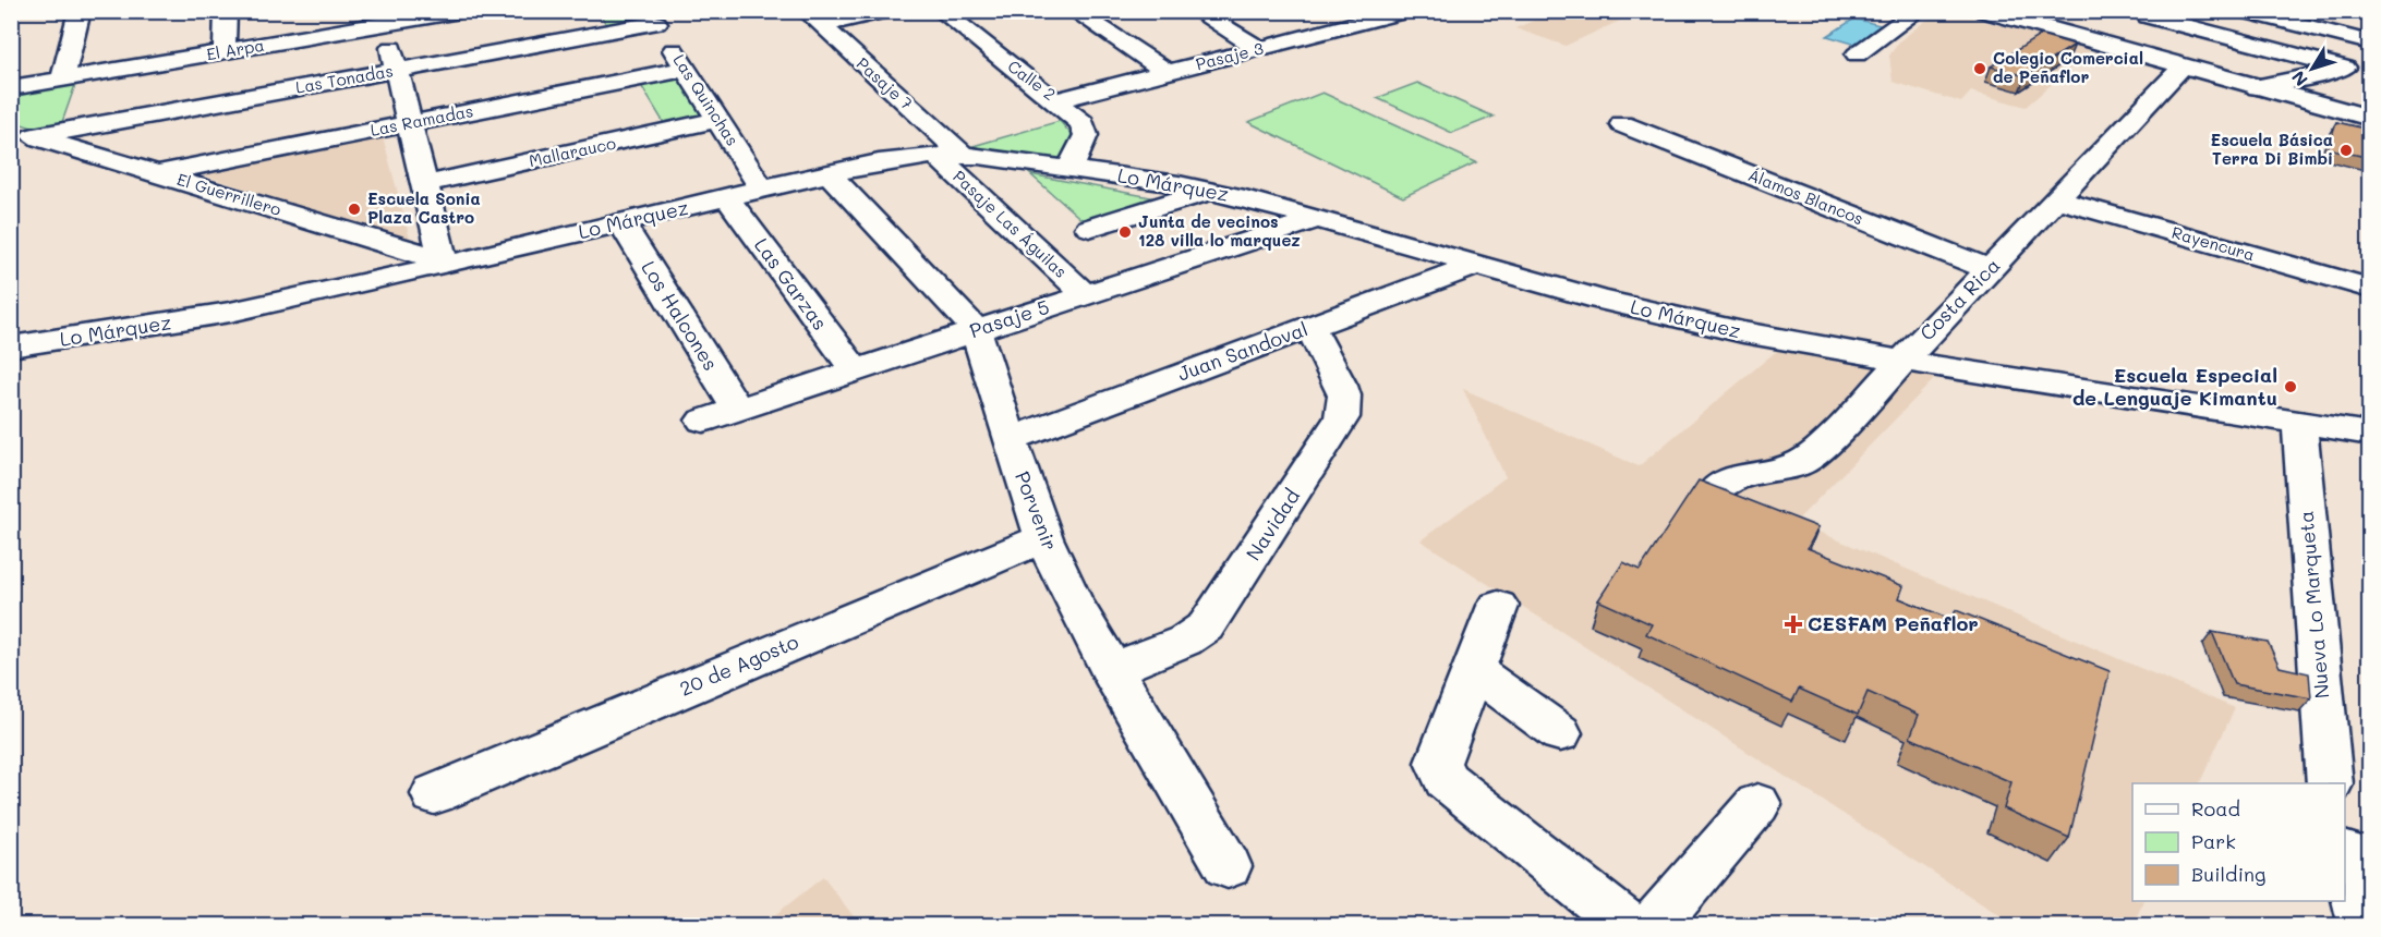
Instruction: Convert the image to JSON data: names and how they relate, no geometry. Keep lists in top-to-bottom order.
{
  "streets": {
    "street": [
      "El Arpa",
      "Pasaje 3",
      "Las Tonadas",
      "Calle 2",
      "Pasaje 7",
      "Las Quinchas",
      "Las Ramadas",
      "Mallarauco",
      "Lo Márquez",
      "El Guerrillero",
      "Álamos Blancos",
      "Pasaje Las Águilas",
      "Rayencura",
      "Las Garzas",
      "Costa Rica",
      "Los Halcones",
      "Pasaje 5",
      "Juan Sandoval",
      "Porvenir",
      "Navidad",
      "Nueva Lo Marqueta",
      "20 de Agosto"
    ]
  },
  "crossings": [
    ["El Arpa", "Las Tonadas"],
    ["Pasaje 3", "Calle 2"],
    ["Las Tonadas", "Las Quinchas"],
    ["Las Tonadas", "El Guerrillero"],
    ["Calle 2", "Lo Márquez"],
    ["Pasaje 7", "Lo Márquez"],
    ["Pasaje 7", "Pasaje Las Águilas"],
    ["Las Quinchas", "Las Ramadas"],
    ["Las Quinchas", "Mallarauco"],
    ["Las Quinchas", "Lo Márquez"],
    ["Las Ramadas", "El Guerrillero"],
    ["Lo Márquez", "El Guerrillero"],
    ["Lo Márquez", "Pasaje Las Águilas"],
    ["Lo Márquez", "Las Garzas"],
    ["Lo Márquez", "Costa Rica"],
    ["Lo Márquez", "Los Halcones"],
    ["Lo Márquez", "Pasaje 5"],
    ["Lo Márquez", "Juan Sandoval"],
    ["Lo Márquez", "Porvenir"],
    ["Lo Márquez", "Nueva Lo Marqueta"],
    ["Álamos Blancos", "Costa Rica"],
    ["Pasaje Las Águilas", "Pasaje 5"],
    ["Rayencura", "Costa Rica"],
    ["Las Garzas", "Pasaje 5"],
    ["Los Halcones", "Pasaje 5"],
    ["Pasaje 5", "Porvenir"],
    ["Juan Sandoval", "Porvenir"],
    ["Juan Sandoval", "Navidad"],
    ["Porvenir", "Navidad"],
    ["Porvenir", "20 de Agosto"]
  ],
  "places": {
    "other": [
      "Colegio Comercial de Peñaflor",
      "Escuela Básica Terra Di Bimbi",
      "Escuela Sonia Plaza Castro",
      "Junta de vecinos 128 villa lo marquez",
      "Escuela Especial de Lenguaje Kimantu"
    ],
    "health": ["CESFAM Peñaflor"]
  },
  "legend": ["Road", "Park", "Building"],
  "north": "bottom left"
}
